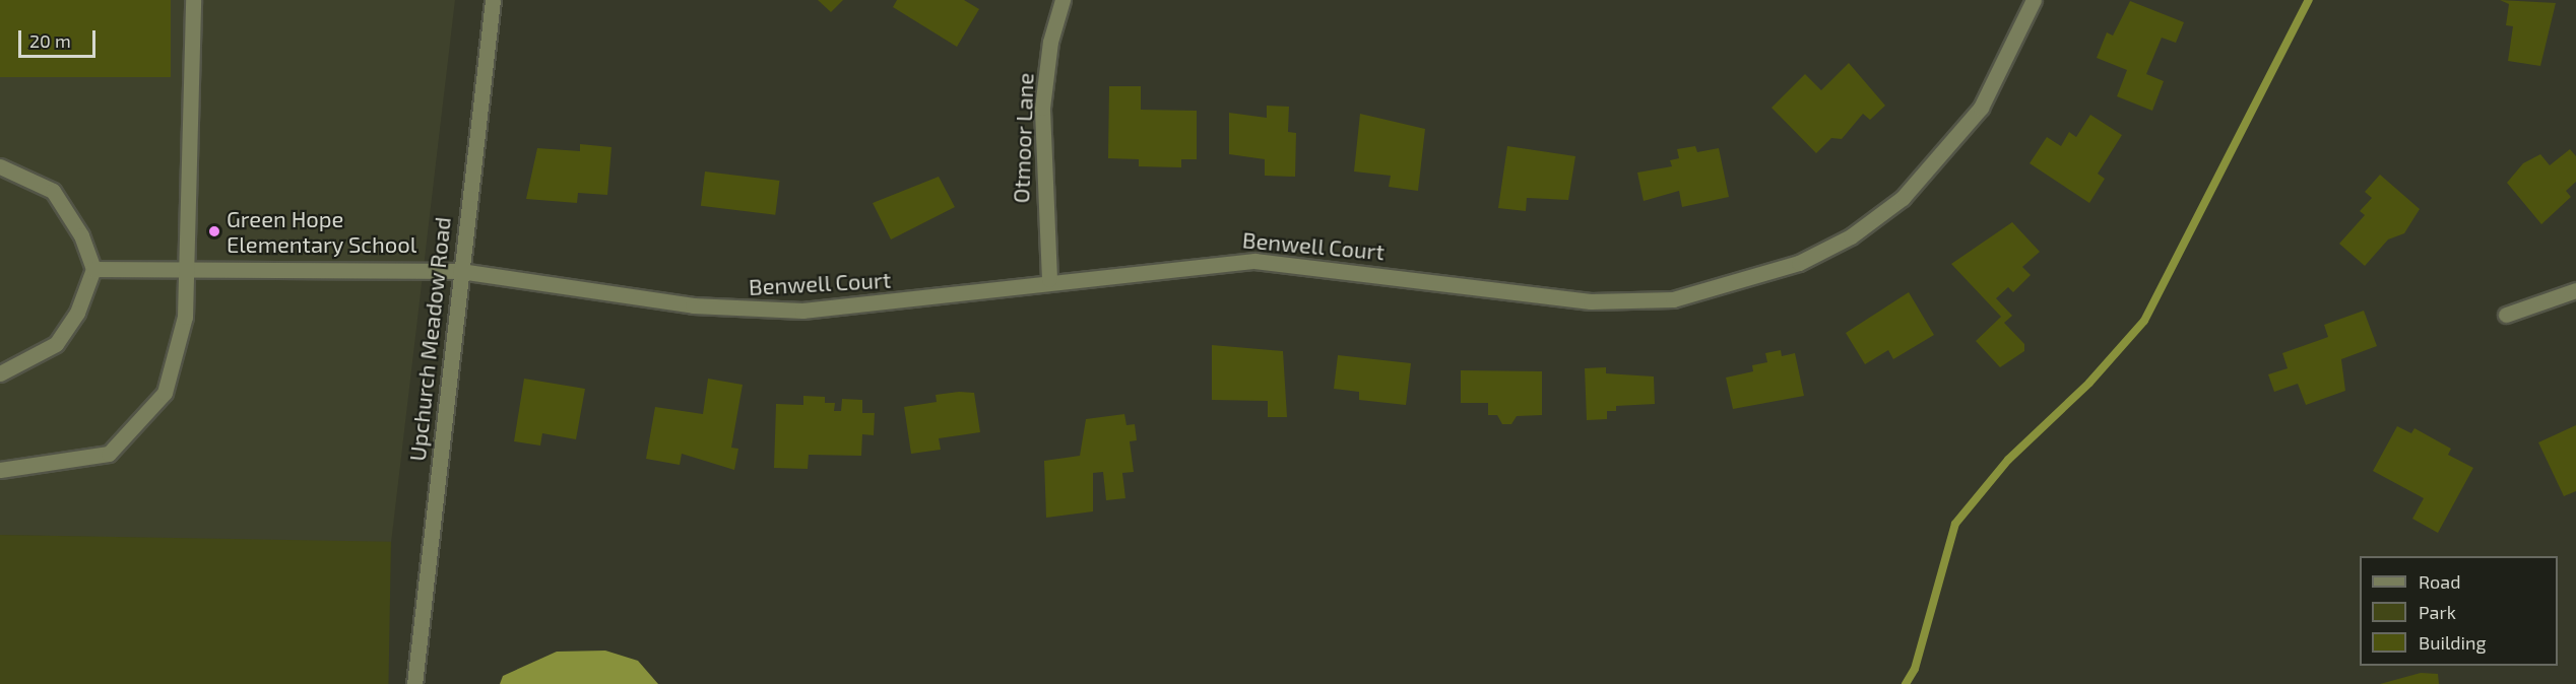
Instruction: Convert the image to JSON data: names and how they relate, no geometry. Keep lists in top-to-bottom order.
{
  "streets": {
    "street": ["Otmoor Lane", "Benwell Court", "Upchurch Meadow Road"]
  },
  "crossings": [
    ["Otmoor Lane", "Benwell Court"],
    ["Benwell Court", "Upchurch Meadow Road"]
  ],
  "places": ["Green Hope Elementary School"],
  "legend": ["Road", "Park", "Building"],
  "scale_bar": "20 m"
}
